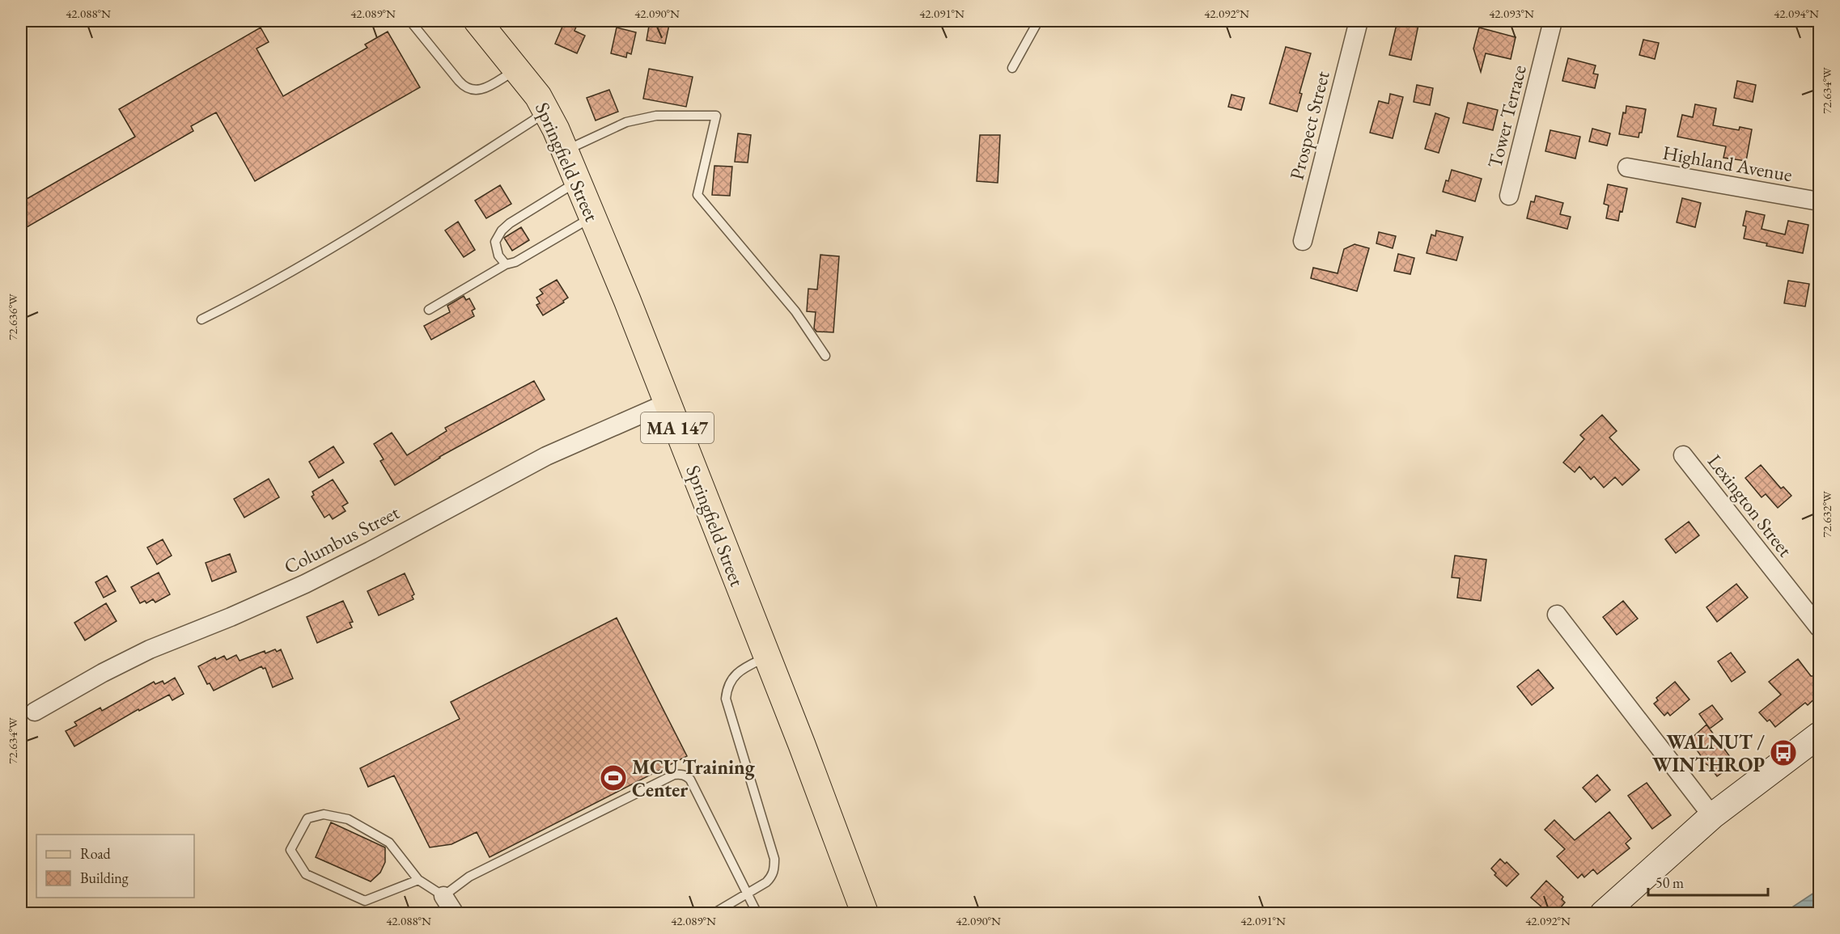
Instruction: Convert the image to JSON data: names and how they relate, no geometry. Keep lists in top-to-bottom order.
{
  "streets": {
    "main road": ["Springfield Street", "MA 147"],
    "street": [
      "Tower Terrace",
      "Prospect Street",
      "Highland Avenue",
      "Lexington Street",
      "Columbus Street"
    ]
  },
  "crossings": [
    ["Springfield Street", "Columbus Street"]
  ],
  "places": {
    "bus stop": ["WALNUT / WINTHROP"],
    "sports": ["MCU Training Center"]
  },
  "legend": ["Road", "Building"],
  "scale_bar": "50 m",
  "coordinates": [
    "42.088°N",
    "42.089°N",
    "42.090°N",
    "42.091°N",
    "42.092°N",
    "42.093°N",
    "42.094°N",
    "72.634°W",
    "72.636°W",
    "72.632°W"
  ]
}
